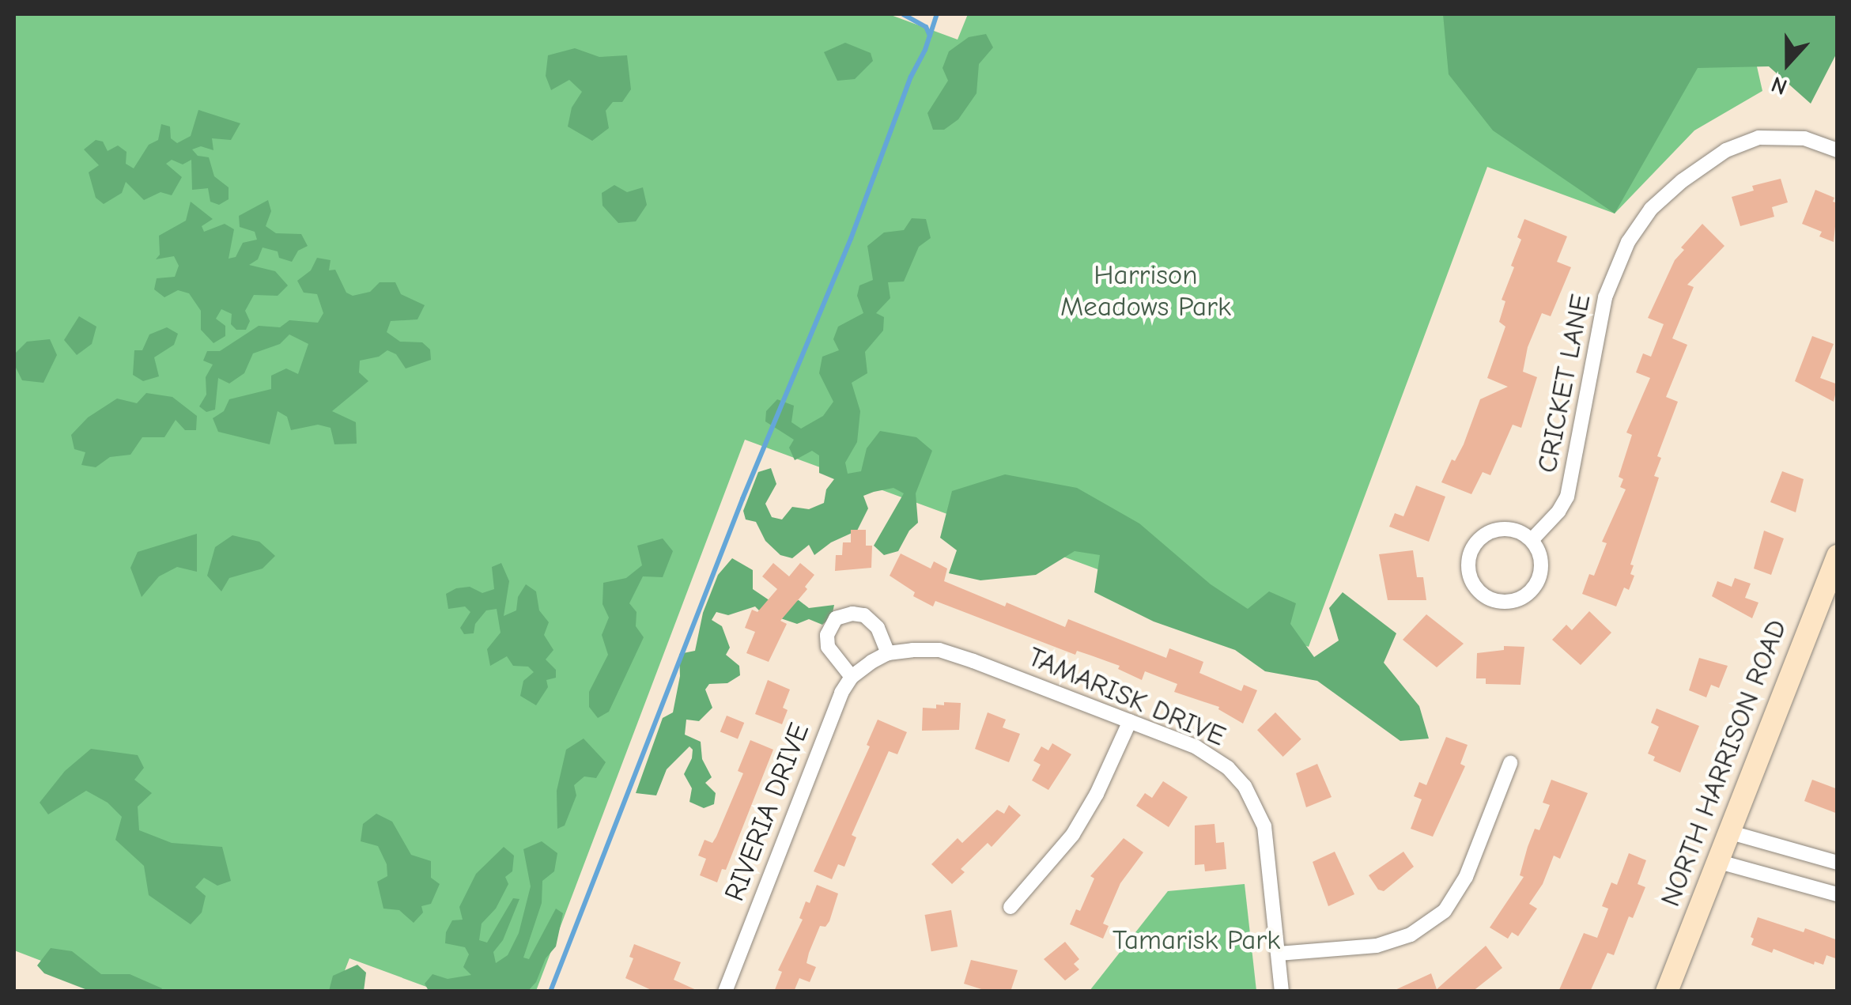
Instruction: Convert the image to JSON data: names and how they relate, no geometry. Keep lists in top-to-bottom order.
{
  "streets": {
    "street": [
      "CRICKET LANE",
      "TAMARISK DRIVE",
      "NORTH HARRISON ROAD",
      "RIVERIA DRIVE"
    ]
  },
  "crossings": [
    ["TAMARISK DRIVE", "RIVERIA DRIVE"]
  ],
  "parks": ["Harrison Meadows Park", "Tamarisk Park"],
  "north": "bottom"
}
